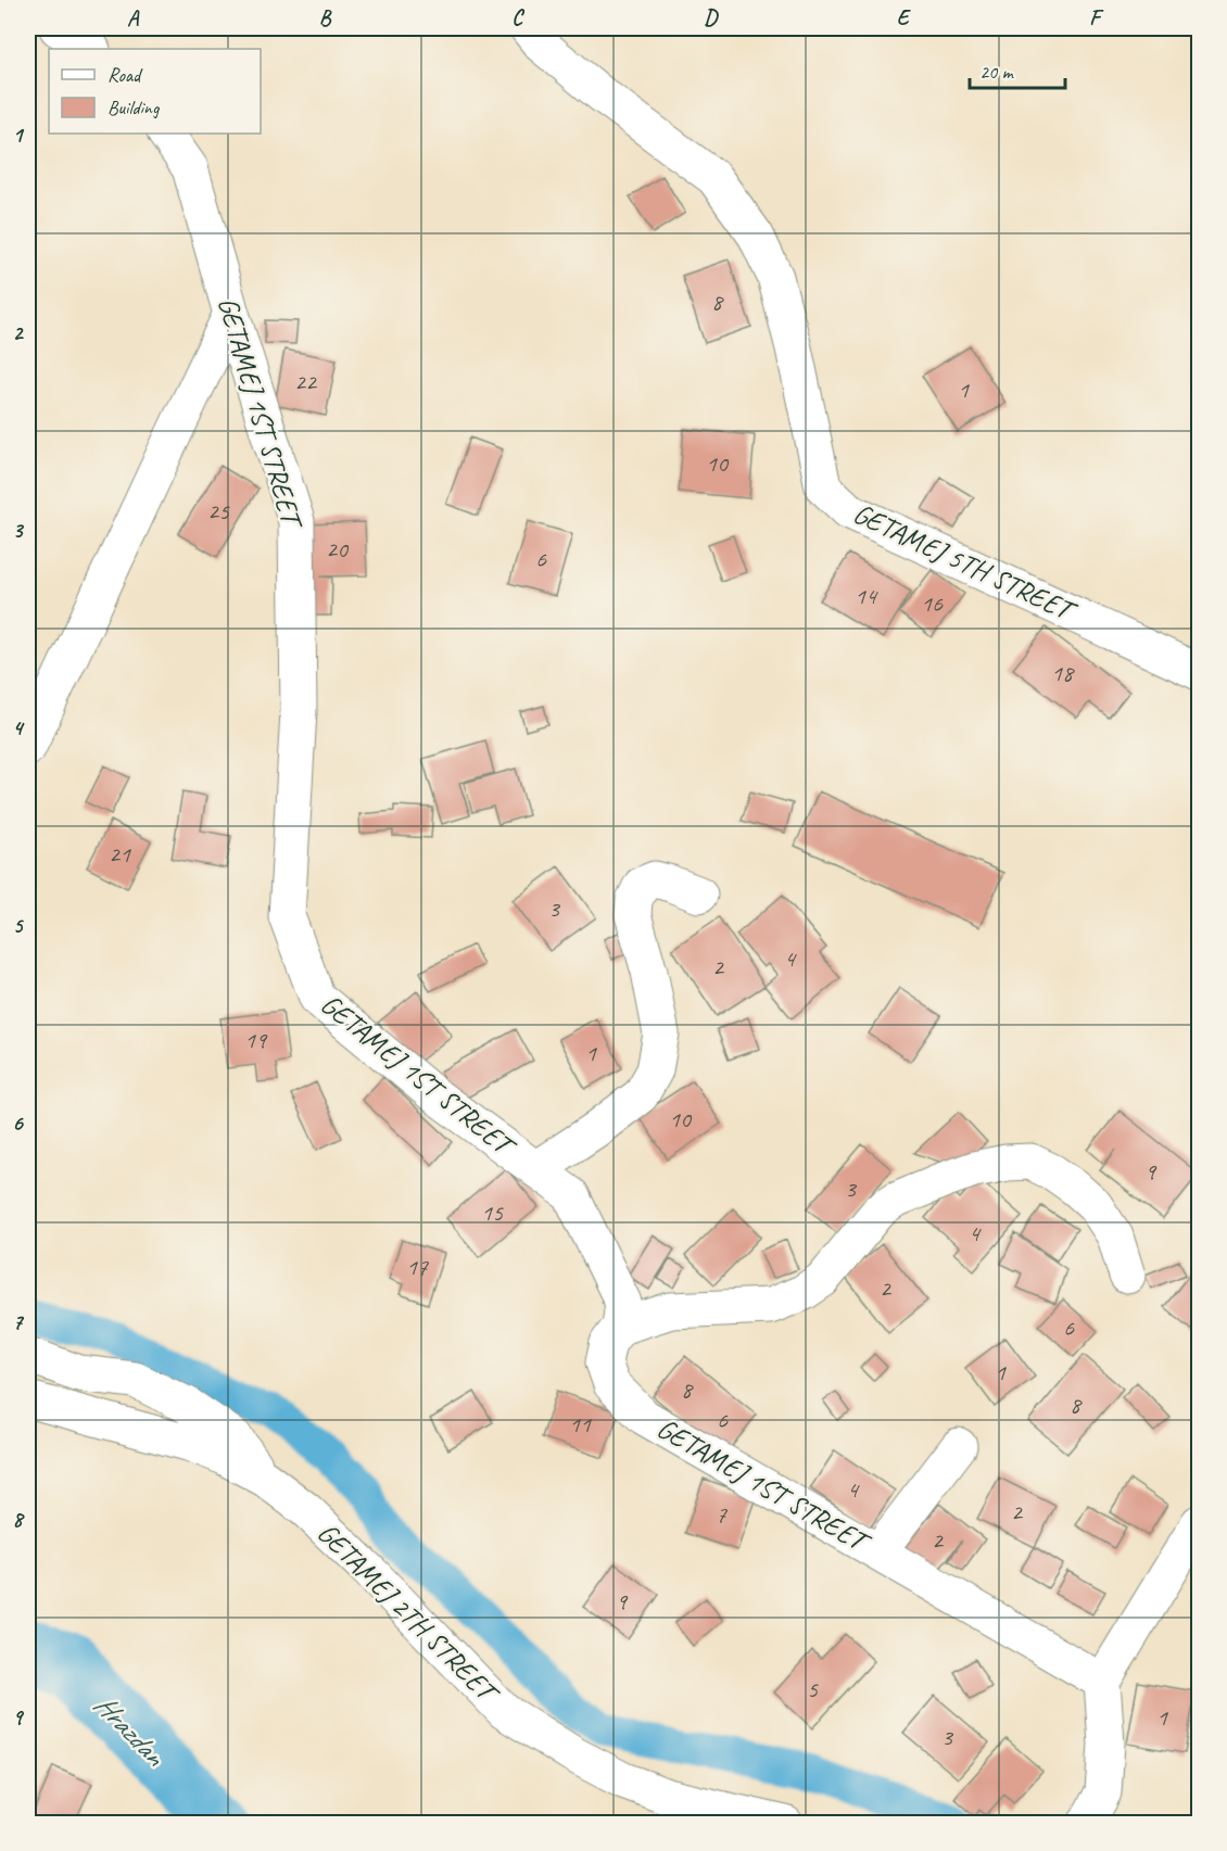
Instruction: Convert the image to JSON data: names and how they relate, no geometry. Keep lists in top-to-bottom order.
{
  "streets": {
    "street": ["GETAMEJ 1ST STREET", "GETAMEJ 5TH STREET", "GETAMEJ 2TH STREET"]
  },
  "water": ["Hrazdan"],
  "house_numbers": [
    "8",
    "22",
    "1",
    "10",
    "25",
    "20",
    "6",
    "14",
    "16",
    "18",
    "21",
    "3",
    "4",
    "2",
    "19",
    "1",
    "10",
    "9",
    "3",
    "15",
    "4",
    "17",
    "2",
    "6",
    "1",
    "8",
    "8",
    "6",
    "11",
    "4",
    "2",
    "7",
    "2",
    "9",
    "5",
    "1",
    "3"
  ],
  "legend": ["Road", "Building"],
  "scale_bar": "20 m",
  "grid": {
    "columns": [
      "A",
      "B",
      "C",
      "D",
      "E",
      "F"
    ],
    "rows": [
      "1",
      "2",
      "3",
      "4",
      "5",
      "6",
      "7",
      "8",
      "9"
    ]
  }
}
